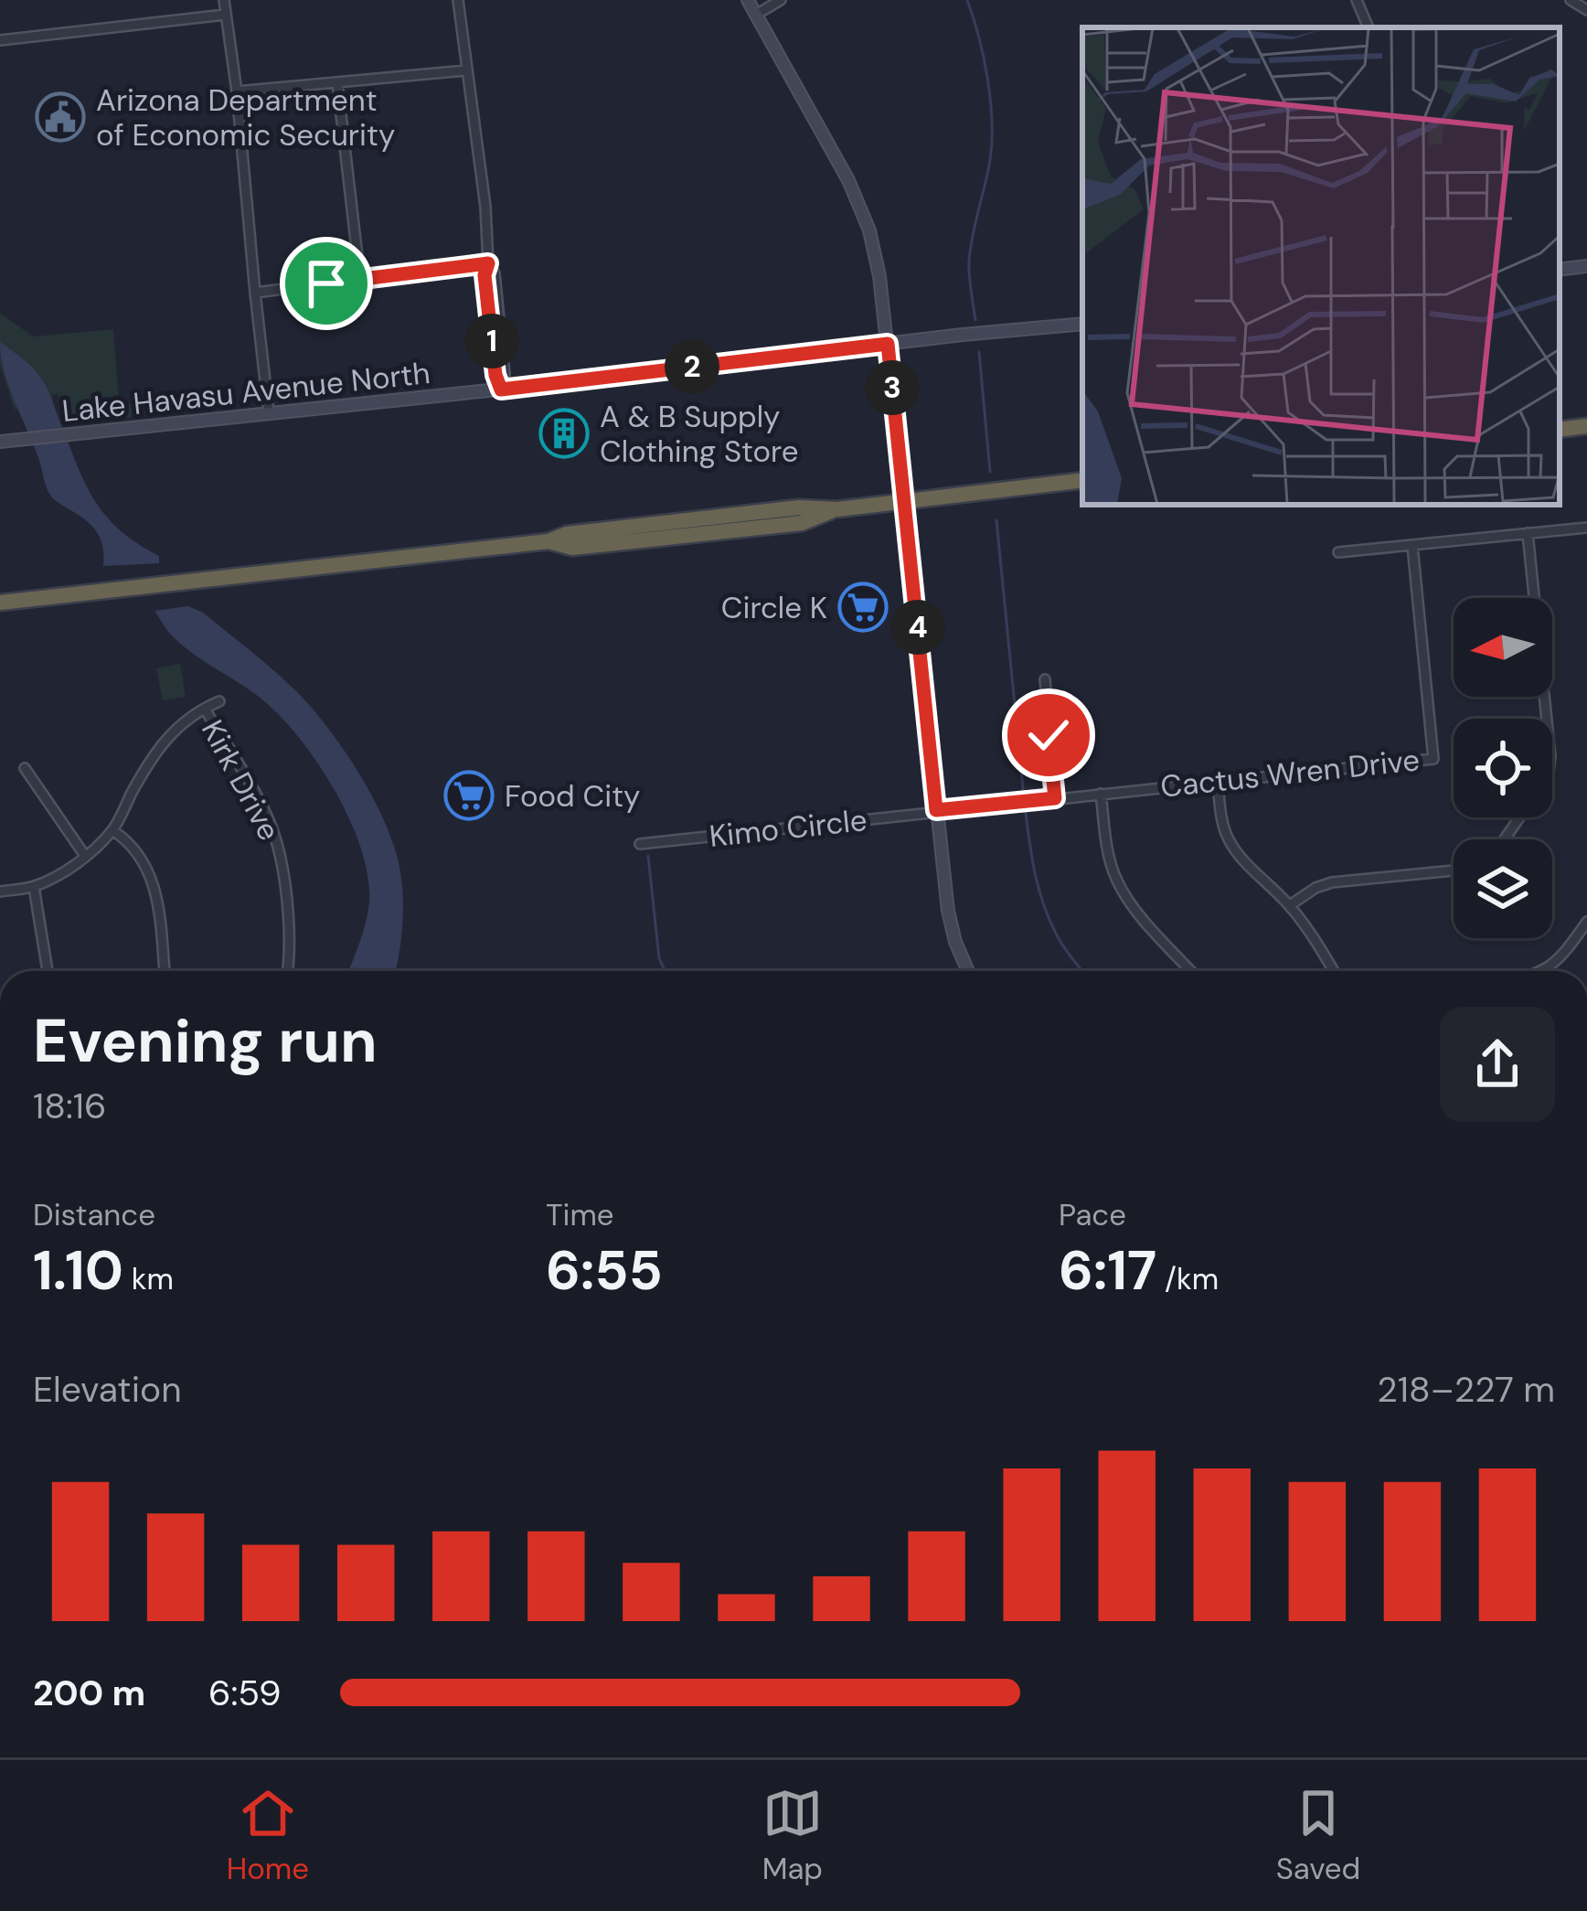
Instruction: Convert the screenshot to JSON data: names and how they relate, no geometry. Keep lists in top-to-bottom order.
{
  "streets": {
    "main road": ["Lake Havasu Avenue North"],
    "street": ["Cactus Wren Drive", "Kirk Drive", "Kimo Circle"]
  },
  "crossings": [
    ["Cactus Wren Drive", "Kimo Circle"]
  ],
  "places": {
    "public building": ["Arizona Department of Economic Security"],
    "building": ["A & B Supply Clothing Store"],
    "supermarket": ["Circle K", "Food City"]
  },
  "north": "left",
  "page": {
    "pins": [
      "1",
      "2",
      "3",
      "4"
    ],
    "heading": ["Evening run", "18:16"],
    "stats": [
      ["Distance", "1.10 km"],
      ["Time", "6:55"],
      ["Pace", "6:17 /km"]
    ],
    "chart": ["Elevation", "218–227 m"],
    "list": [
      {
        "name": "200 m",
        "note": "6:59"
      }
    ],
    "tabs": ["Home", "Map", "Saved"]
  }
}
